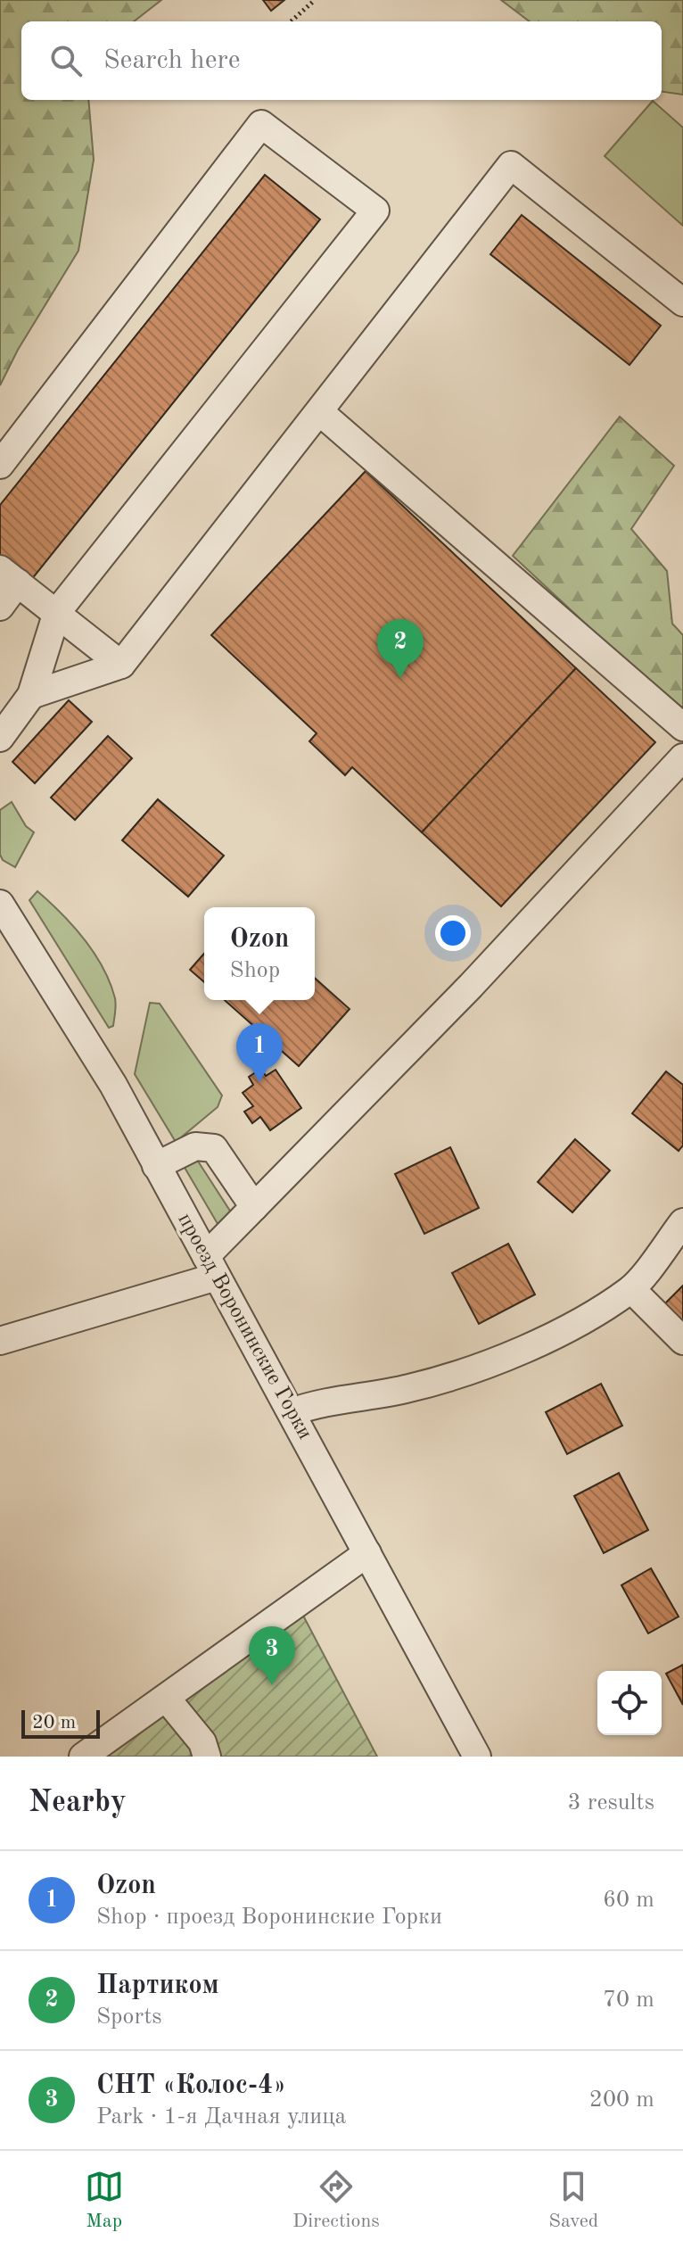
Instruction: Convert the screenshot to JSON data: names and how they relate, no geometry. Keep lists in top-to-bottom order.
{
  "streets": {
    "street": ["проезд Воронинские Горки"]
  },
  "scale_bar": "20 m",
  "page": {
    "search": "Search here",
    "pins": ["2", "1", "3"],
    "popup": ["Ozon", "Shop"],
    "scale": "20 m",
    "heading": ["Nearby", "3 results"],
    "list": [
      {
        "mark": "1",
        "name": "Ozon",
        "note": "Shop · проезд Воронинские Горки",
        "value": "60 m"
      },
      {
        "mark": "2",
        "name": "Партиком",
        "note": "Sports",
        "value": "70 m"
      },
      {
        "mark": "3",
        "name": "СНТ «Колос-4»",
        "note": "Park · 1-я Дачная улица",
        "value": "200 m"
      }
    ],
    "nav": ["Map", "Directions", "Saved"]
  }
}
